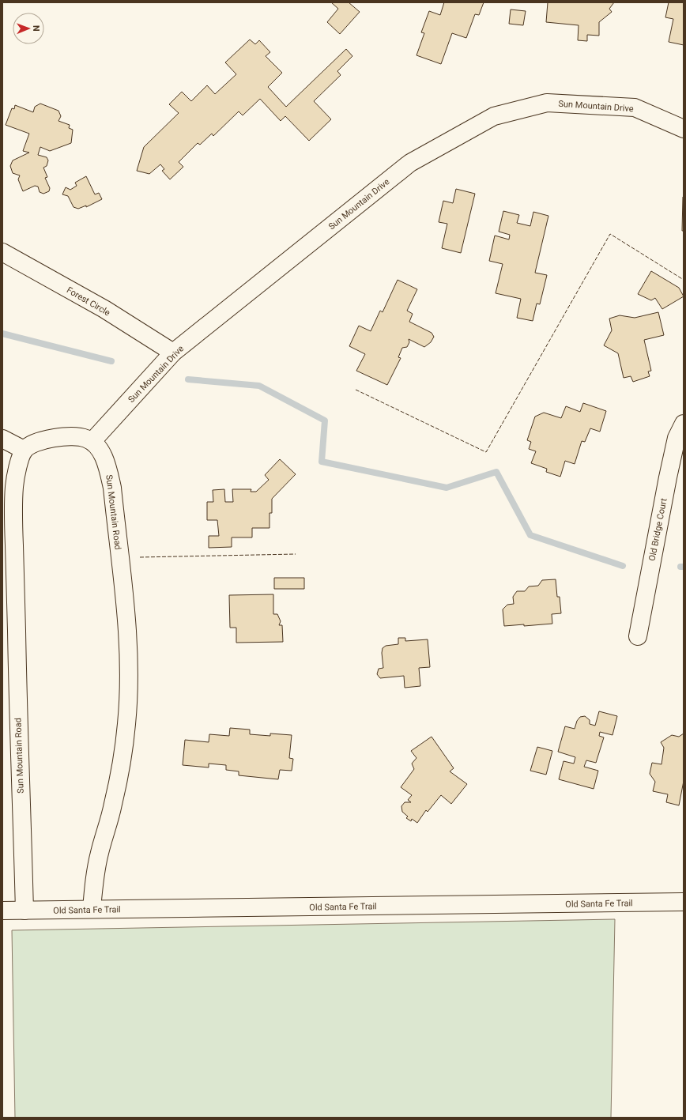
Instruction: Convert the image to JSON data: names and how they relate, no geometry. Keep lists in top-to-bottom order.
{
  "streets": {
    "street": [
      "Sun Mountain Drive",
      "Forest Circle",
      "Sun Mountain Road",
      "Old Bridge Court",
      "Old Santa Fe Trail"
    ]
  },
  "crossings": [
    ["Sun Mountain Drive", "Forest Circle"],
    ["Sun Mountain Drive", "Sun Mountain Road"],
    ["Sun Mountain Road", "Old Santa Fe Trail"]
  ],
  "north": "right"
}
